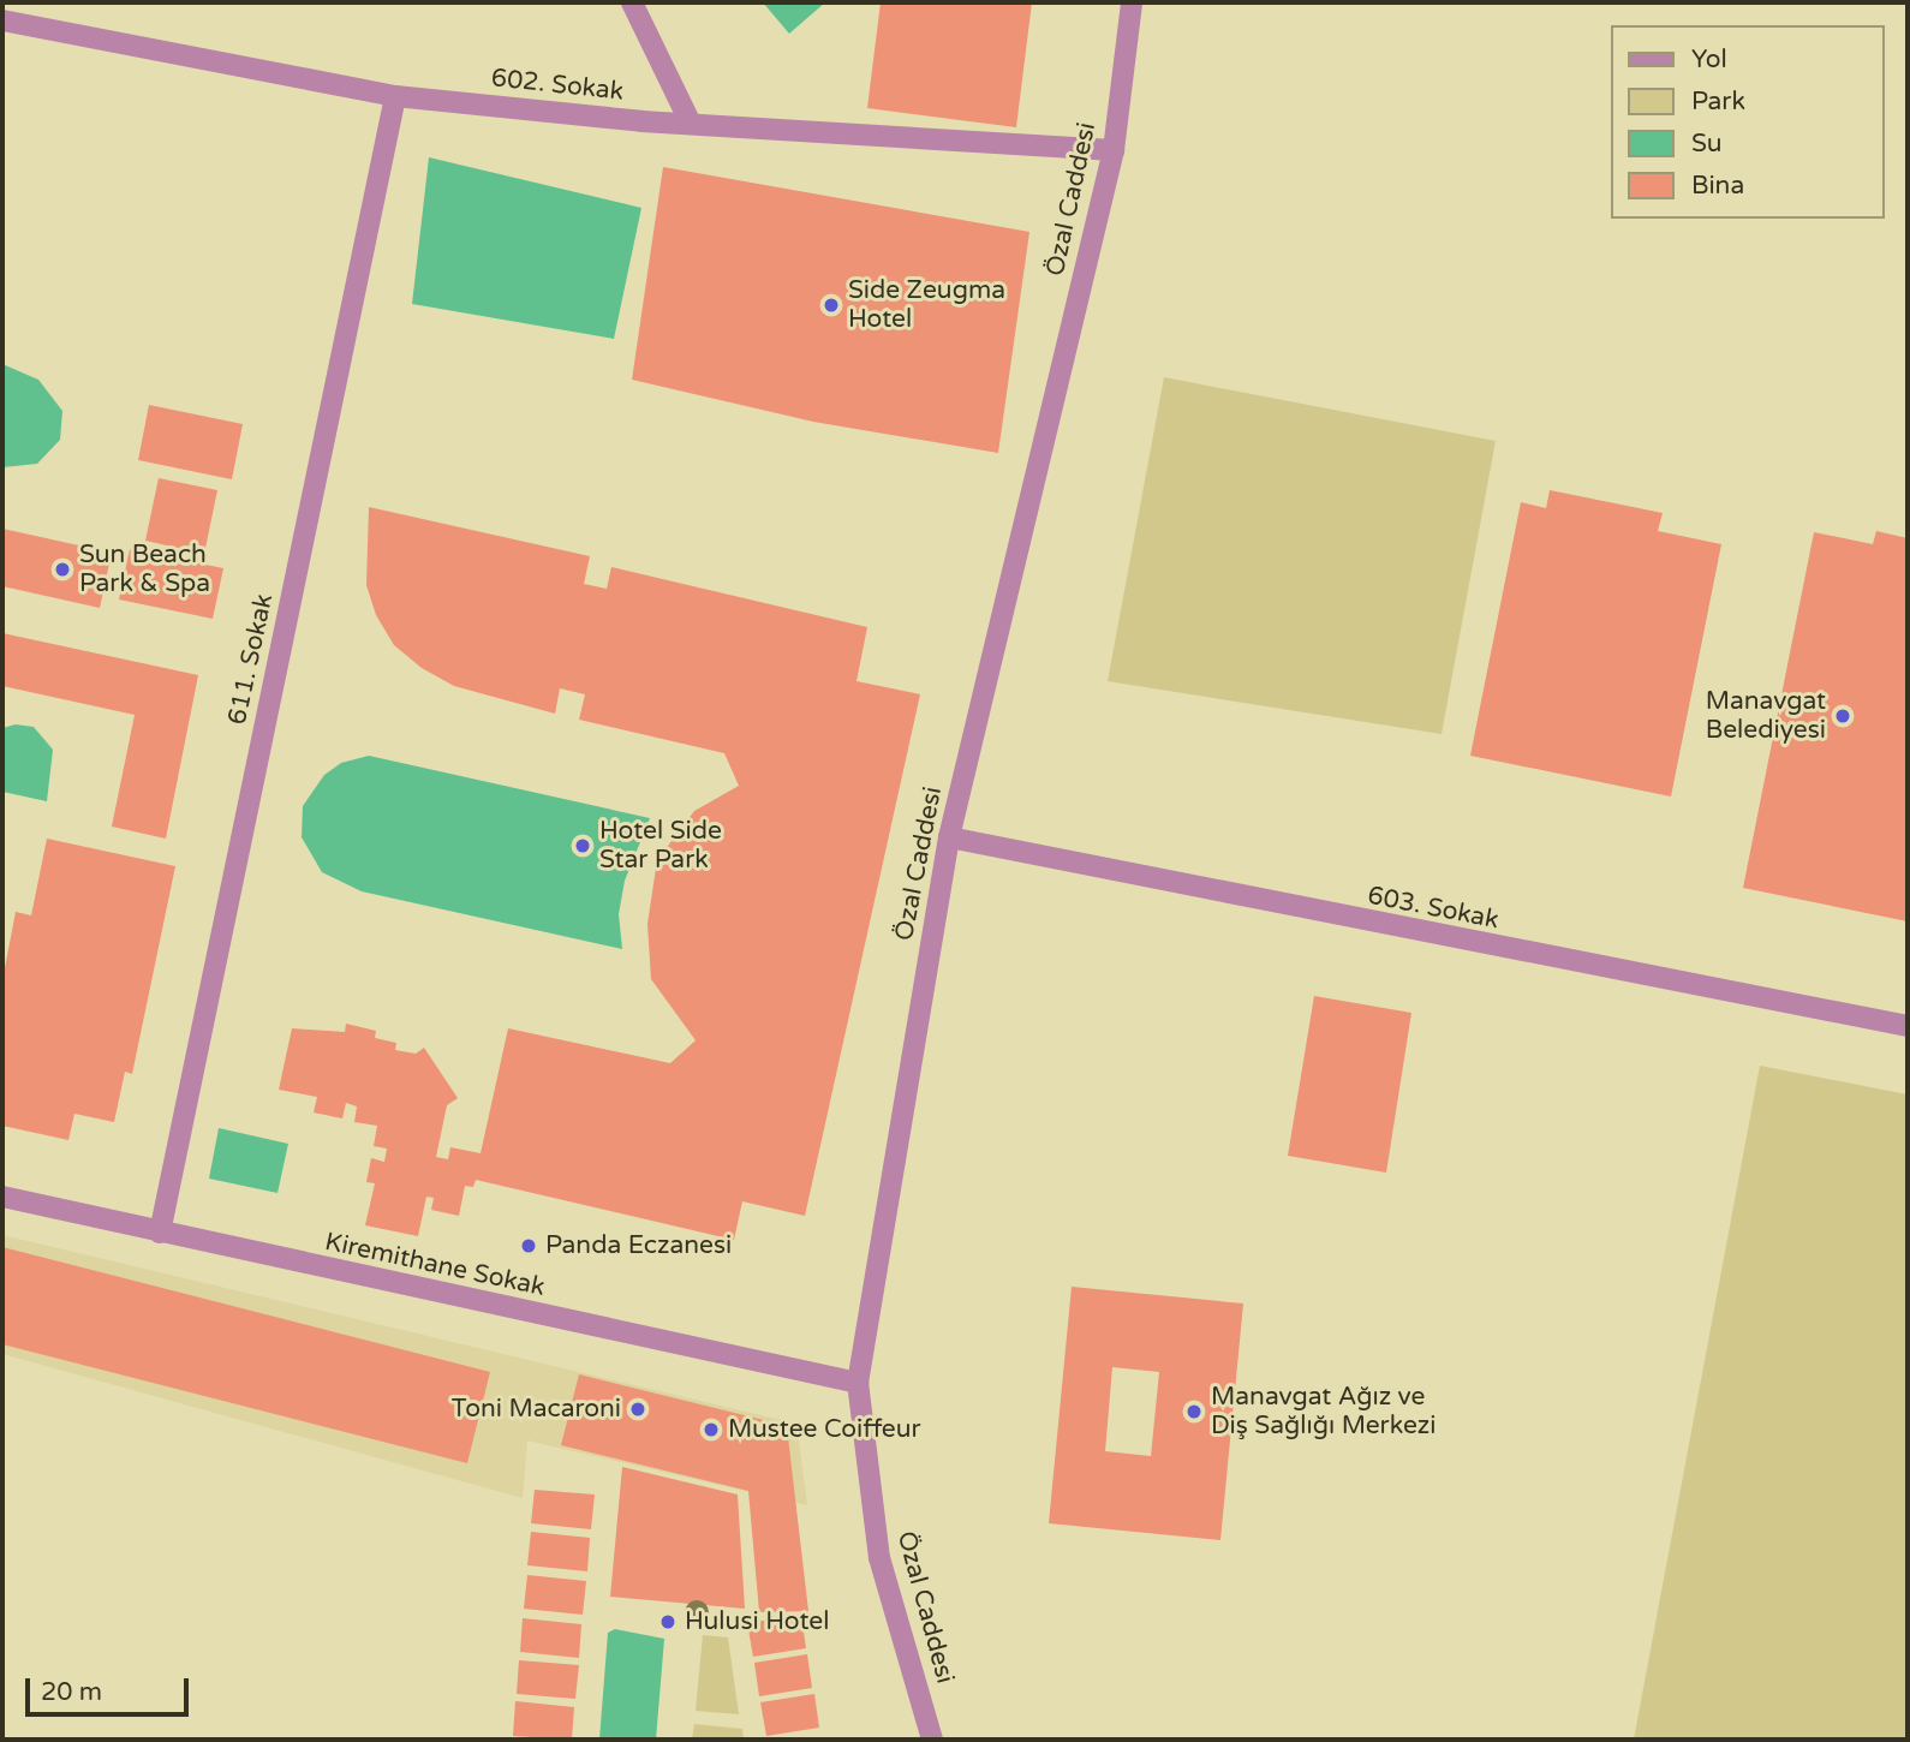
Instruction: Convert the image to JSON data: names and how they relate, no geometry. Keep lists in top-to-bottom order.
{
  "streets": {
    "street": [
      "602. Sokak",
      "Özal Caddesi",
      "611. Sokak",
      "603. Sokak",
      "Kiremithane Sokak"
    ]
  },
  "crossings": [
    ["602. Sokak", "Özal Caddesi"],
    ["602. Sokak", "611. Sokak"],
    ["Özal Caddesi", "603. Sokak"],
    ["Özal Caddesi", "Kiremithane Sokak"],
    ["611. Sokak", "Kiremithane Sokak"]
  ],
  "places": [
    "Side Zeugma Hotel",
    "Sun Beach Park & Spa",
    "Manavgat Belediyesi",
    "Hotel Side Star Park",
    "Panda Eczanesi",
    "Toni Macaroni",
    "Manavgat Ağız ve Diş Sağlığı Merkezi",
    "Mustee Coiffeur",
    "Hulusi Hotel"
  ],
  "legend": [
    "Yol",
    "Park",
    "Su",
    "Bina"
  ],
  "scale_bar": "20 m"
}
